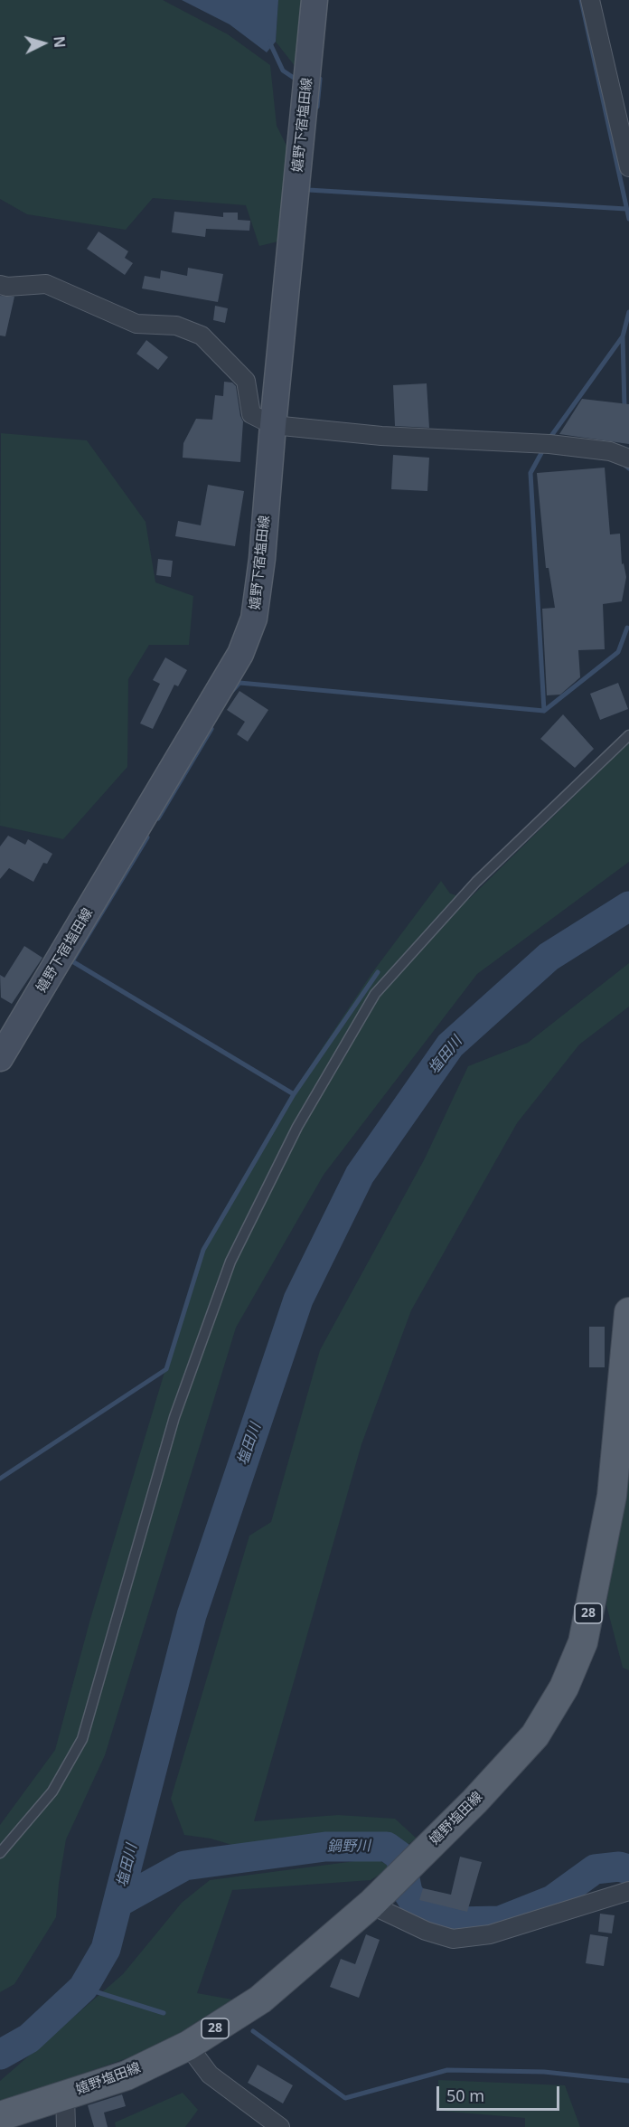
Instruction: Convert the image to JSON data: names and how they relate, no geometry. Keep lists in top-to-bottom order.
{
  "streets": {
    "main road": ["嬉野下宿塩田線", "28", "嬉野塩田線"]
  },
  "water": ["塩田川", "鍋野川"],
  "scale_bar": "50 m",
  "north": "right"
}
